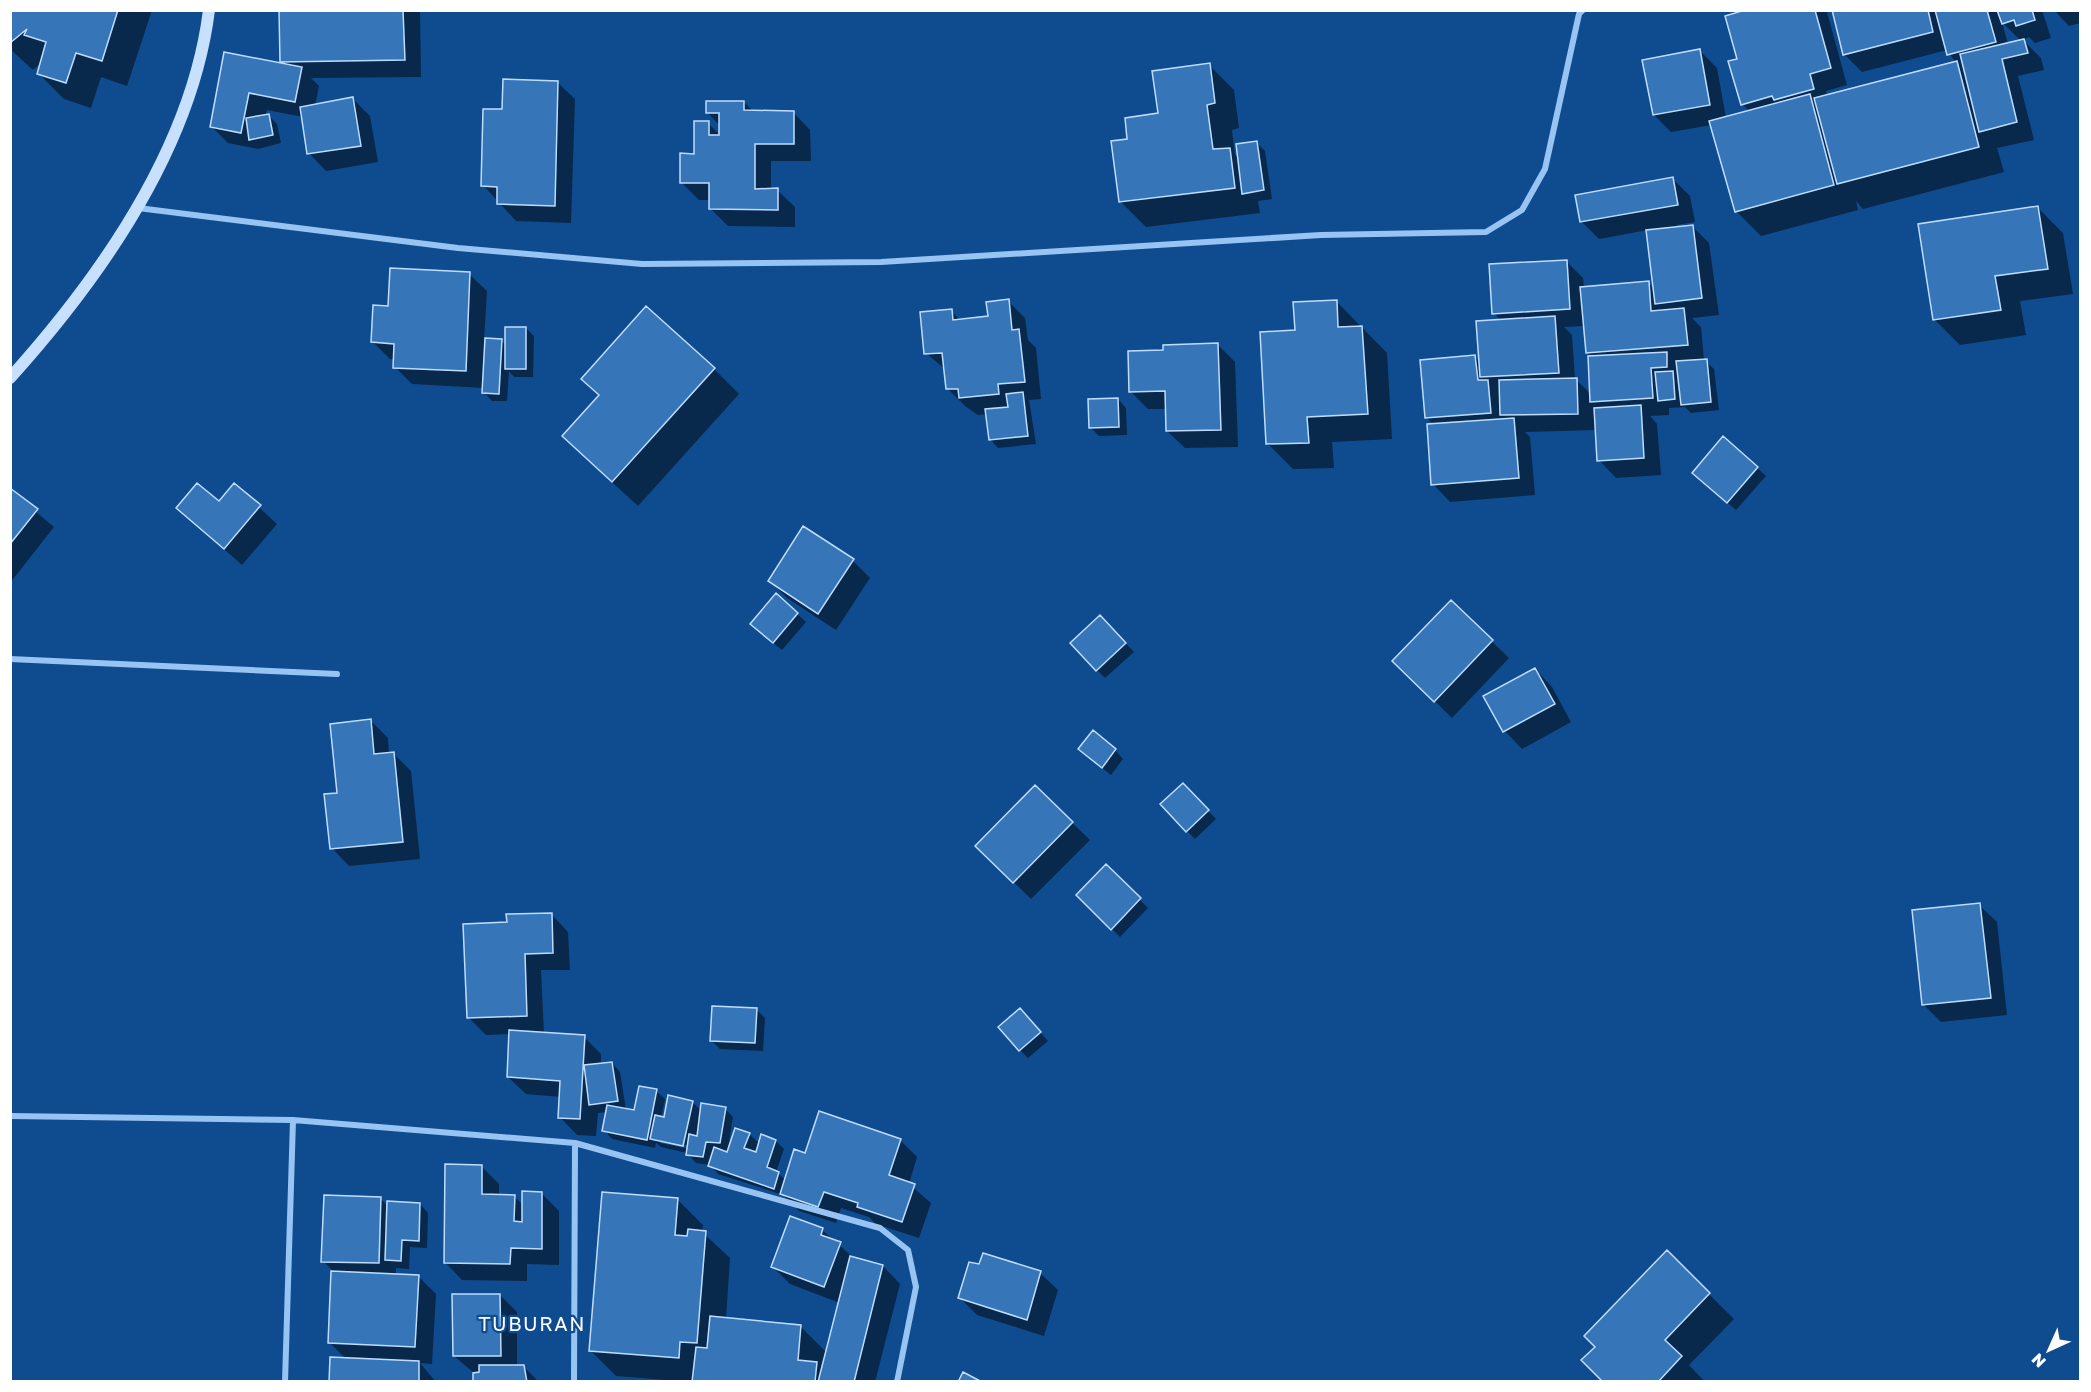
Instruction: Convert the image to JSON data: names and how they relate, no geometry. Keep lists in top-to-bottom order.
{
  "districts": ["TUBURAN"],
  "north": "bottom left"
}
